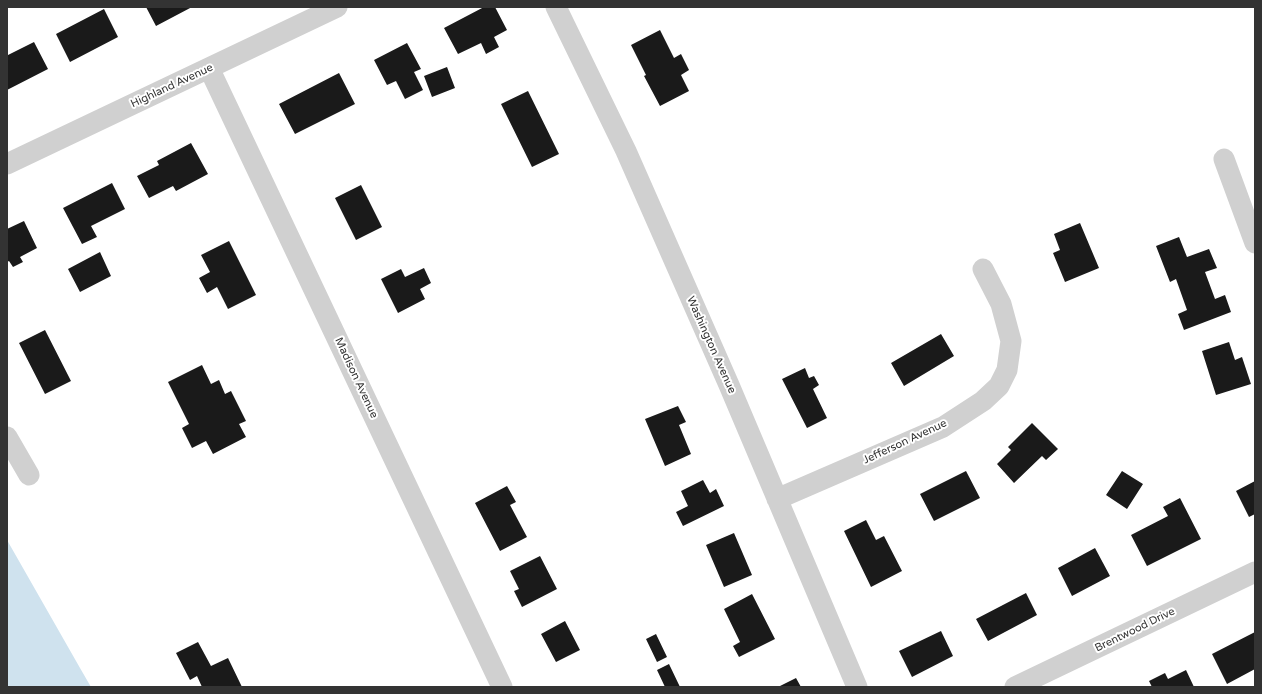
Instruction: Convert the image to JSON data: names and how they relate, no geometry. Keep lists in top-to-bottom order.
{
  "streets": {
    "street": [
      "Highland Avenue",
      "Washington Avenue",
      "Madison Avenue",
      "Jefferson Avenue",
      "Brentwood Drive"
    ]
  },
  "crossings": [
    ["Highland Avenue", "Madison Avenue"],
    ["Washington Avenue", "Jefferson Avenue"]
  ]
}
